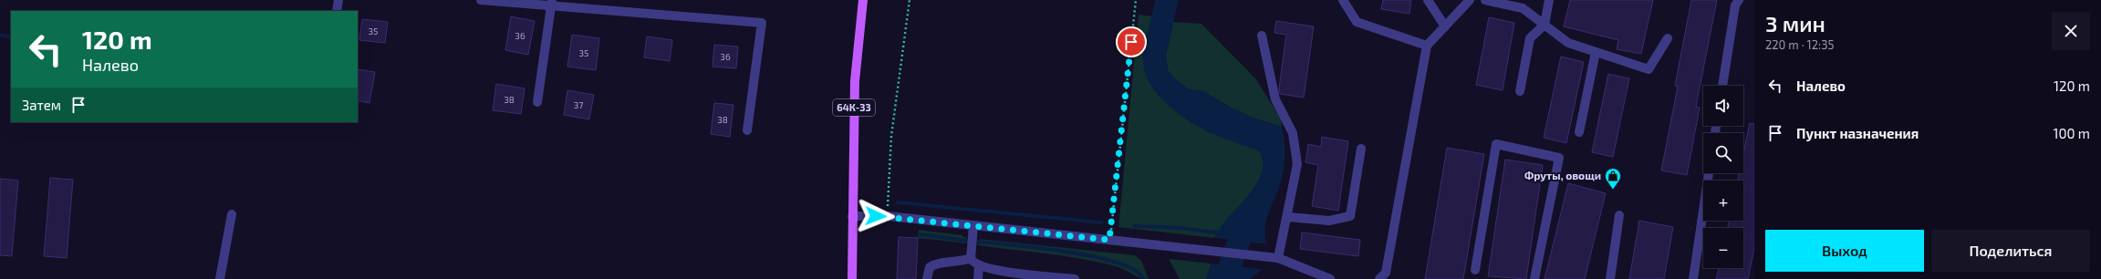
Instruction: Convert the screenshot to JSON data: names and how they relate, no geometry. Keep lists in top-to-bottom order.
{
  "streets": {
    "main road": ["64К-33"]
  },
  "places": {
    "shop": ["Фруты, овощи"]
  },
  "house_numbers": [
    "35",
    "36",
    "35",
    "36",
    "38",
    "37",
    "38"
  ],
  "page": {
    "heading": ["3 мин", "220 m · 12:35"],
    "turn": ["120 m", "Налево"],
    "list": [
      {
        "name": "Налево",
        "value": "120 m"
      },
      {
        "name": "Пункт назначения",
        "value": "100 m"
      }
    ],
    "map_buttons": ["+", "−"],
    "then": "Затем",
    "buttons": ["Выход", "Поделиться"]
  }
}
